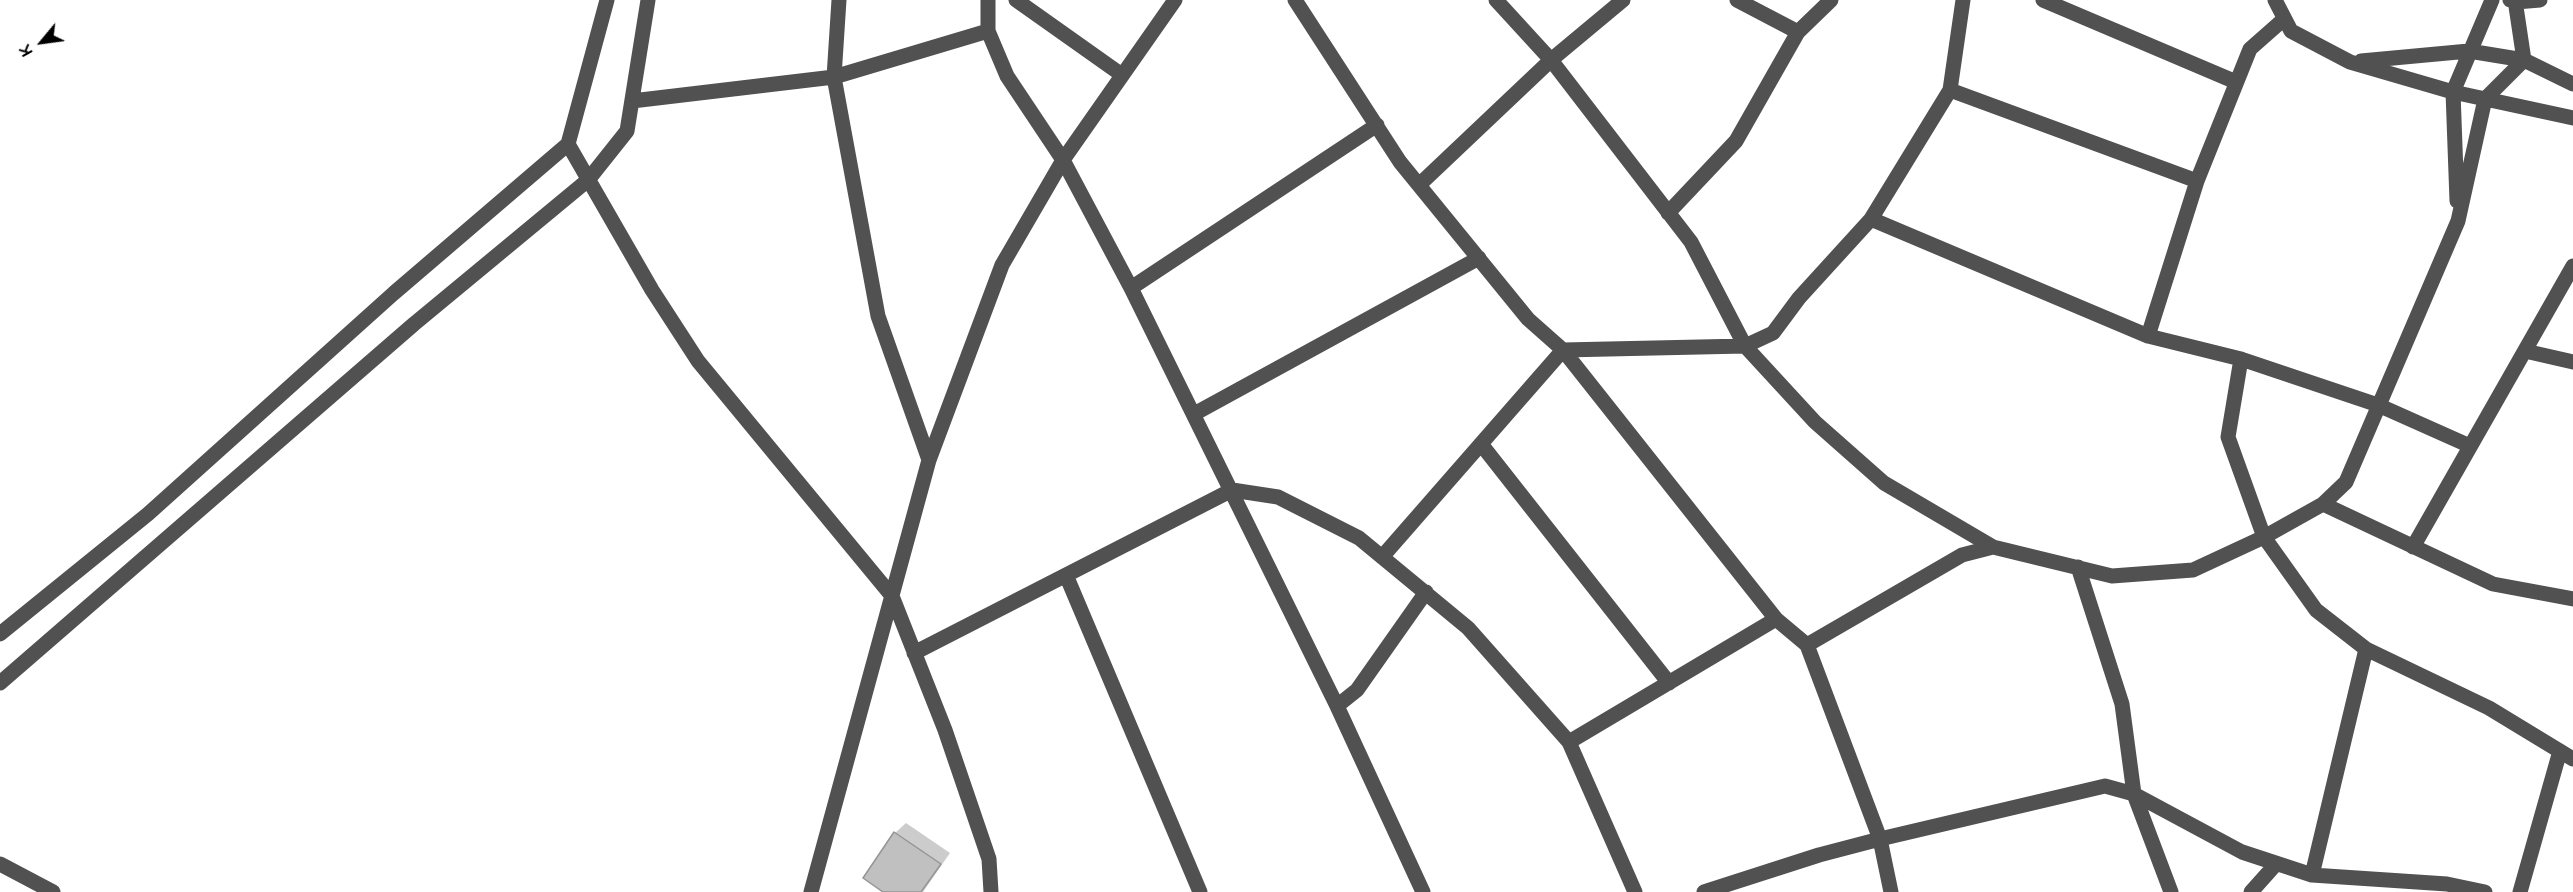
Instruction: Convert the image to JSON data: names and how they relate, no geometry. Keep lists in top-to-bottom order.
{
  "north": "bottom left"
}
